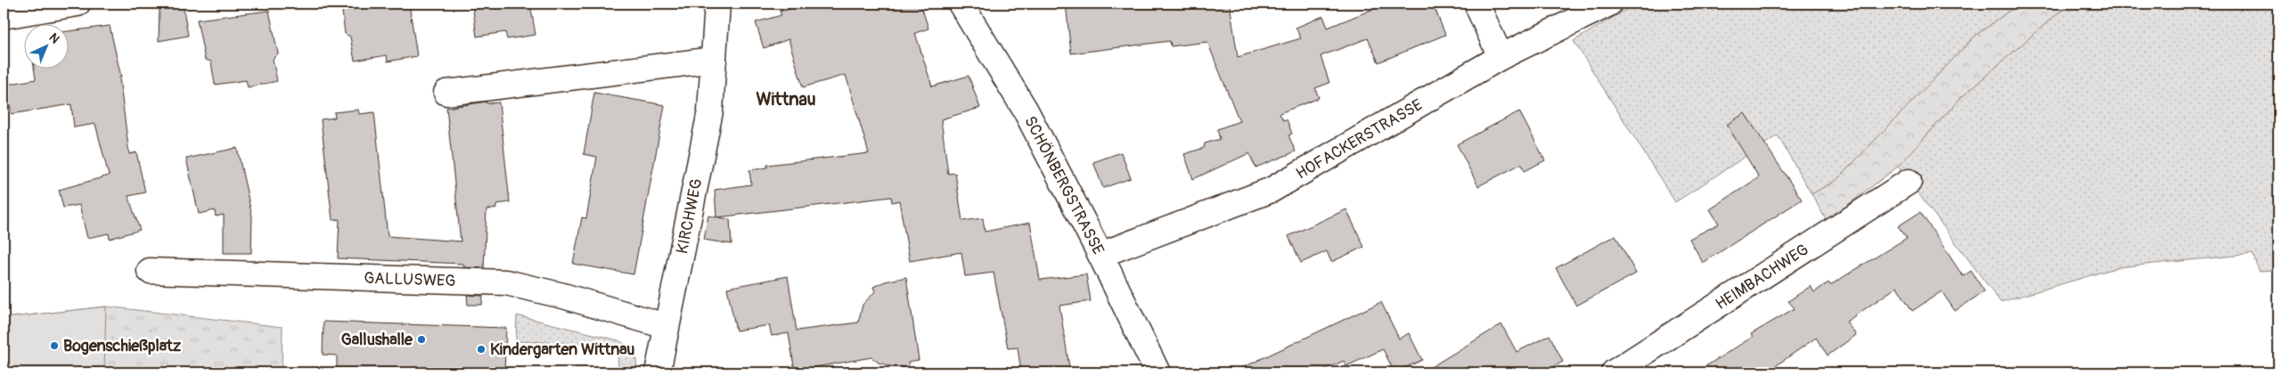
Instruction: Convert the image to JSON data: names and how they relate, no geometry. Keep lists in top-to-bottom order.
{
  "streets": {
    "street": [
      "HOFACKERSTRASSE",
      "SCHÖNBERGSTRASSE",
      "KIRCHWEG",
      "HEIMBACHWEG",
      "GALLUSWEG"
    ]
  },
  "crossings": [
    ["HOFACKERSTRASSE", "SCHÖNBERGSTRASSE"],
    ["KIRCHWEG", "GALLUSWEG"]
  ],
  "districts": ["Wittnau"],
  "places": ["Gallushalle", "Bogenschießplatz", "Kindergarten Wittnau"],
  "north": "top right"
}
